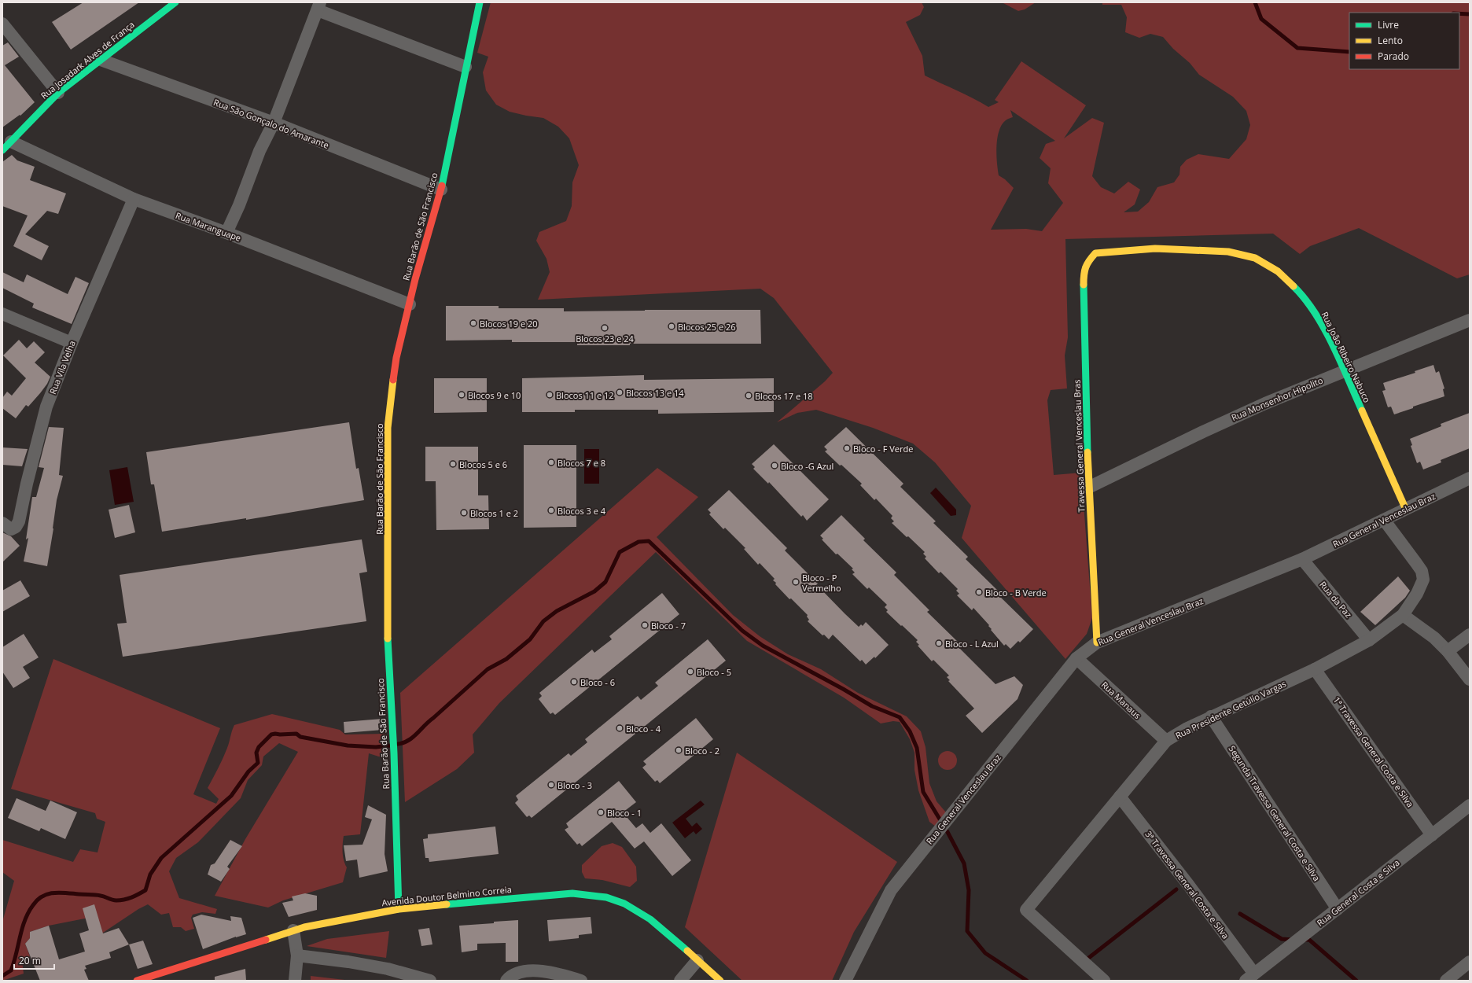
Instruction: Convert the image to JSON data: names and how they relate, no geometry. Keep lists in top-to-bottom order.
{
  "streets": {
    "street": [
      "Rua Josadark Alves de França",
      "Rua São Gonçalo do Amarante",
      "Rua Maranguape",
      "Rua Barão de São Francisco",
      "Rua João Ribeiro Nabuco",
      "Rua Vila Velha",
      "Rua Monsenhor Hipolito",
      "Travessa General Venceslau Bras",
      "Rua General Venceslau Braz",
      "Rua da Paz",
      "Rua Manaus",
      "Rua Presidente Getúlio Vargas",
      "1ª Travessa General Costa e Silva",
      "Segunda Travessa General Costa e Silva",
      "3ª Travessa General Costa e Silva",
      "Rua General Costa e Silva",
      "Avenida Doutor Belmino Correia"
    ]
  },
  "crossings": [
    ["Rua Josadark Alves de França", "Rua São Gonçalo do Amarante"],
    ["Rua Josadark Alves de França", "Rua Maranguape"],
    ["Rua São Gonçalo do Amarante", "Rua Barão de São Francisco"],
    ["Rua Maranguape", "Rua Barão de São Francisco"],
    ["Rua Maranguape", "Rua Vila Velha"],
    ["Rua Barão de São Francisco", "Avenida Doutor Belmino Correia"],
    ["Rua João Ribeiro Nabuco", "Rua Monsenhor Hipolito"],
    ["Rua João Ribeiro Nabuco", "Travessa General Venceslau Bras"],
    ["Rua João Ribeiro Nabuco", "Rua General Venceslau Braz"],
    ["Rua Monsenhor Hipolito", "Travessa General Venceslau Bras"],
    ["Travessa General Venceslau Bras", "Rua General Venceslau Braz"],
    ["Rua General Venceslau Braz", "Rua da Paz"],
    ["Rua General Venceslau Braz", "Rua Manaus"],
    ["Rua General Venceslau Braz", "Rua Presidente Getúlio Vargas"],
    ["Rua da Paz", "Rua Presidente Getúlio Vargas"],
    ["Rua Manaus", "Rua Presidente Getúlio Vargas"],
    ["Rua Presidente Getúlio Vargas", "1ª Travessa General Costa e Silva"],
    ["Rua Presidente Getúlio Vargas", "Segunda Travessa General Costa e Silva"],
    ["Rua Presidente Getúlio Vargas", "3ª Travessa General Costa e Silva"],
    ["1ª Travessa General Costa e Silva", "Rua General Costa e Silva"],
    ["Segunda Travessa General Costa e Silva", "Rua General Costa e Silva"],
    ["3ª Travessa General Costa e Silva", "Rua General Costa e Silva"]
  ],
  "places": [
    "Blocos 19 e 20",
    "Blocos 25 e 26",
    "Blocos 23 e 24",
    "Blocos 13 e 14",
    "Blocos 9 e 10",
    "Blocos 11 e 12",
    "Blocos 17 e 18",
    "Bloco - F Verde",
    "Blocos 7 e 8",
    "Blocos 5 e 6",
    "Bloco -G Azul",
    "Blocos 3 e 4",
    "Blocos 1 e 2",
    "Bloco - P Vermelho",
    "Bloco - B Verde",
    "Bloco - 7",
    "Bloco - L Azul",
    "Bloco - 5",
    "Bloco - 6",
    "Bloco - 4",
    "Bloco - 2",
    "Bloco - 3",
    "Bloco - 1"
  ],
  "legend": ["Livre", "Lento", "Parado"],
  "scale_bar": "20 m"
}
